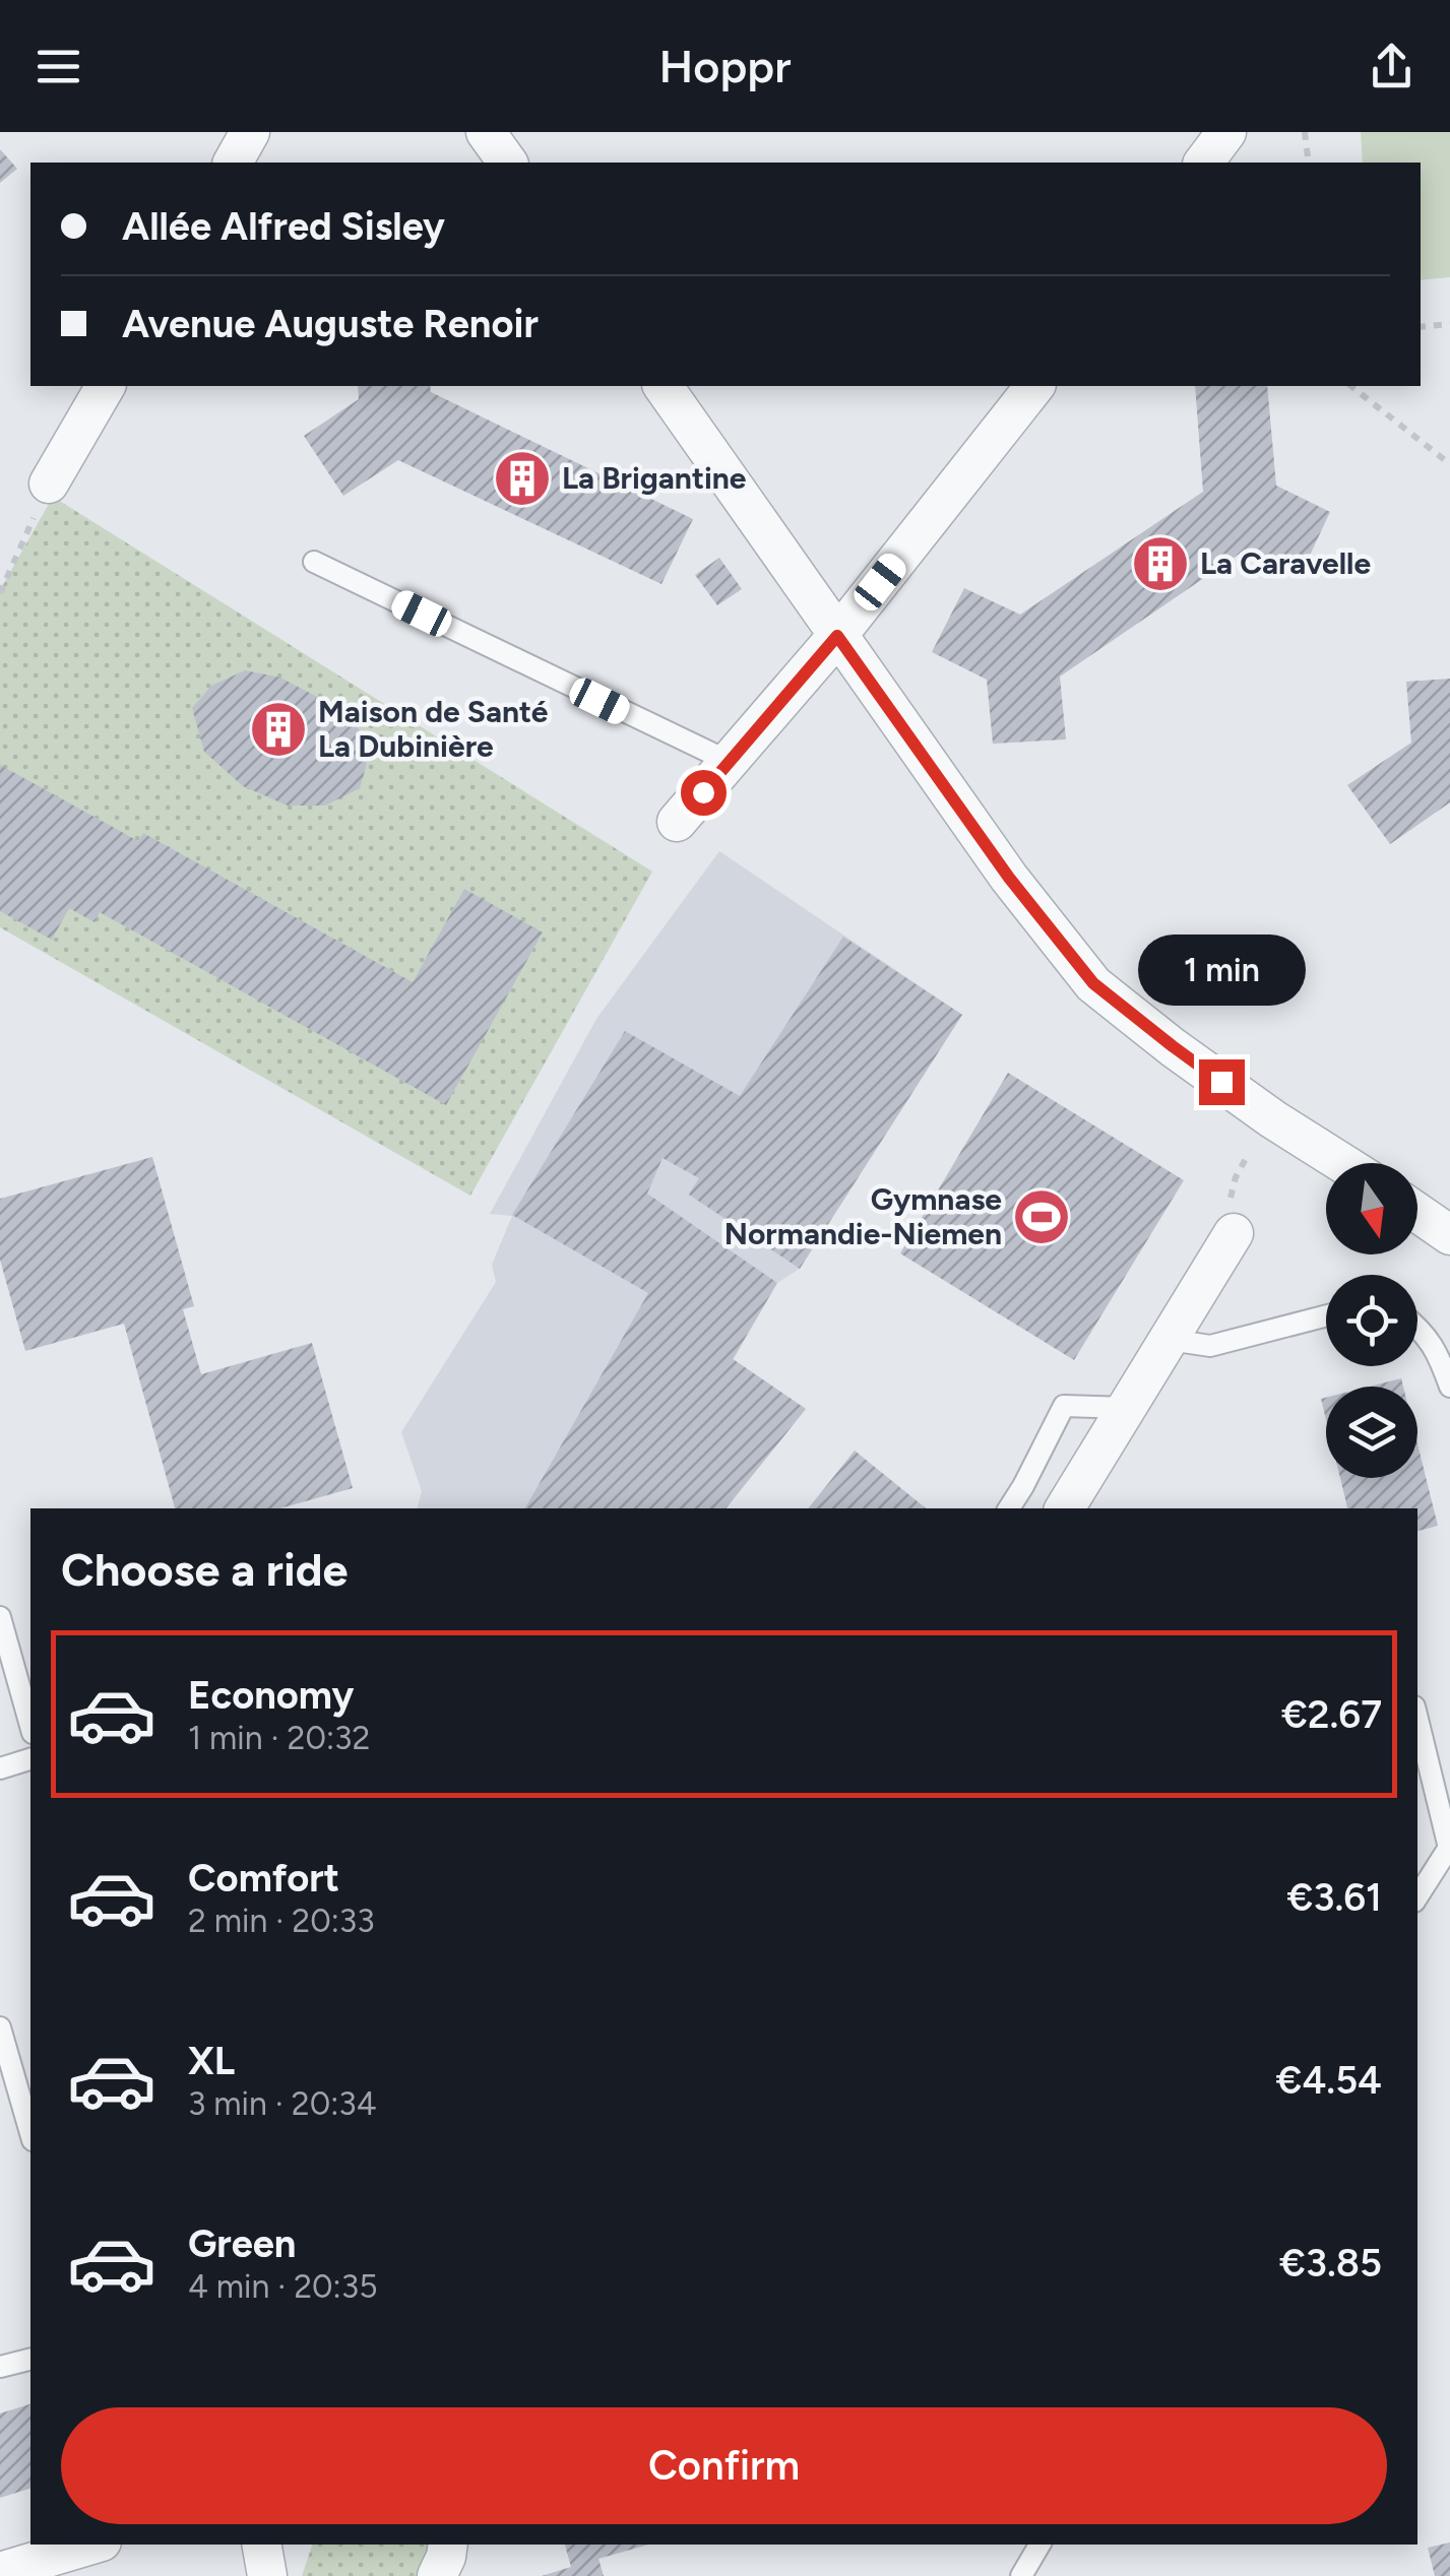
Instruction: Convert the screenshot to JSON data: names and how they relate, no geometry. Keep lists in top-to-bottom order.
{
  "places": {
    "building": ["La Brigantine", "La Caravelle", "Maison de Santé La Dubinière"],
    "sports": ["Gymnase Normandie-Niemen"]
  },
  "north": "bottom",
  "page": {
    "header": "Hoppr",
    "banner": ["Allée Alfred Sisley", "Avenue Auguste Renoir"],
    "bubble": "1 min",
    "heading": "Choose a ride",
    "list": [
      {
        "name": "Economy",
        "note": "1 min · 20:32",
        "value": "€2.67"
      },
      {
        "name": "Comfort",
        "note": "2 min · 20:33",
        "value": "€3.61"
      },
      {
        "name": "XL",
        "note": "3 min · 20:34",
        "value": "€4.54"
      },
      {
        "name": "Green",
        "note": "4 min · 20:35",
        "value": "€3.85"
      }
    ],
    "buttons": "Confirm"
  }
}
